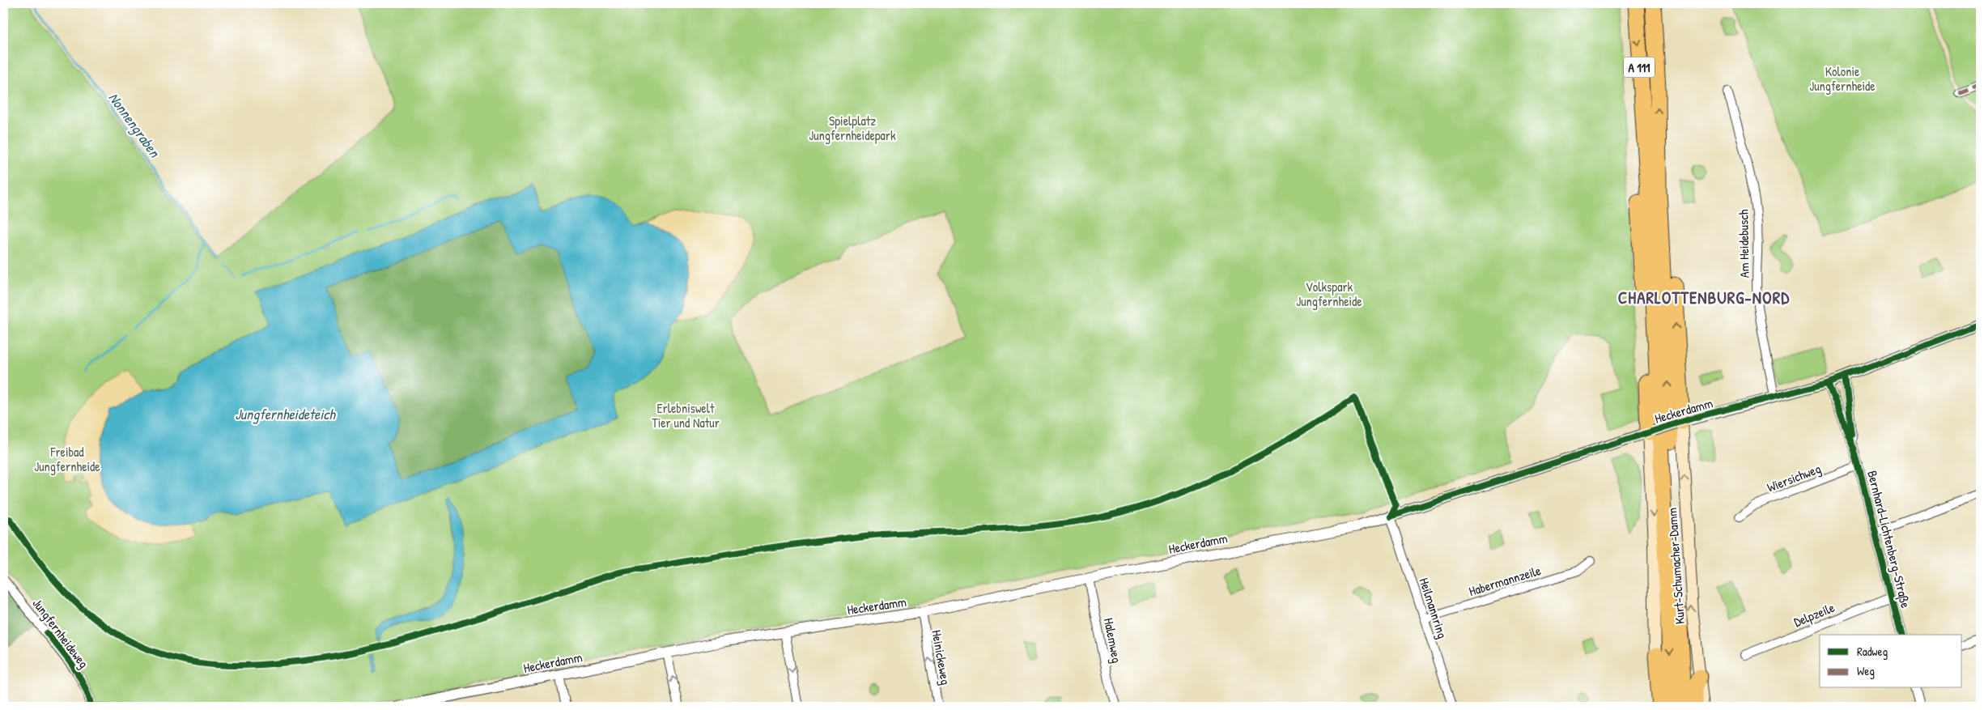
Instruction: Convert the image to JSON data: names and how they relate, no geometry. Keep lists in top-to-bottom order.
{
  "streets": {
    "highway": ["A 111"],
    "main road": ["Kurt-Schumacher-Damm"],
    "street": [
      "Am Heidebusch",
      "Heckerdamm",
      "Wiersichweg",
      "Bernhard-Lichtenberg-Straße",
      "Habermannzeile",
      "Heilmannring",
      "Delpzeile",
      "Jungfernheideweg",
      "Halemweg",
      "Heinickeweg"
    ]
  },
  "crossings": [
    ["Am Heidebusch", "Heckerdamm"],
    ["Heckerdamm", "Bernhard-Lichtenberg-Straße"],
    ["Heckerdamm", "Kurt-Schumacher-Damm"],
    ["Heckerdamm", "Heilmannring"],
    ["Heckerdamm", "Halemweg"],
    ["Heckerdamm", "Heinickeweg"],
    ["Wiersichweg", "Bernhard-Lichtenberg-Straße"],
    ["Bernhard-Lichtenberg-Straße", "Delpzeile"],
    ["Habermannzeile", "Heilmannring"]
  ],
  "one_way": ["Heinickeweg"],
  "districts": ["CHARLOTTENBURG-NORD"],
  "water": ["Nonnengraben", "Jungfernheideteich"],
  "parks": [
    "Kolonie Jungfernheide",
    "Spielplatz Jungfernheidepark",
    "Volkspark Jungfernheide",
    "Erlebniswelt Tier und Natur",
    "Freibad Jungfernheide"
  ],
  "legend": ["Radweg", "Weg"]
}
